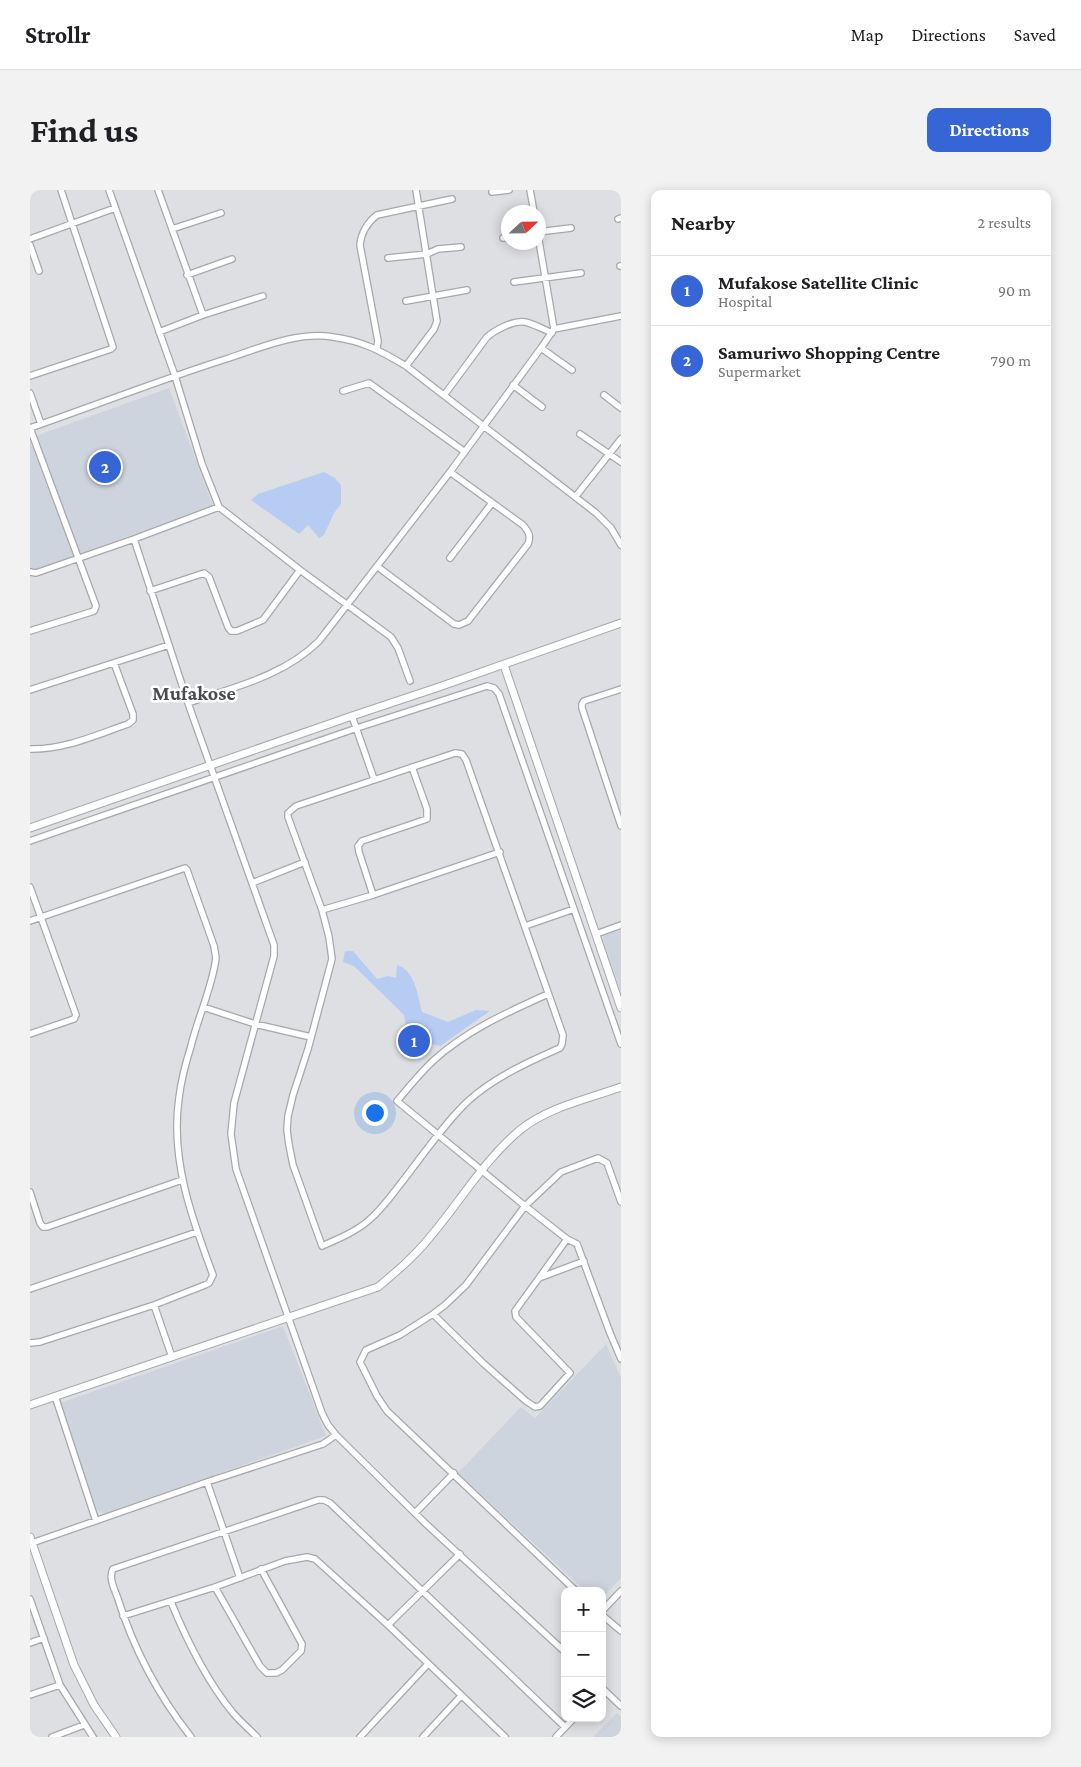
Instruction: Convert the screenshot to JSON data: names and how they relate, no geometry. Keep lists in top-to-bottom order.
{
  "districts": ["Mufakose"],
  "north": "right",
  "page": {
    "header": "Strollr",
    "nav": ["Map", "Directions", "Saved"],
    "buttons": "Directions",
    "title": "Find us",
    "heading": ["Nearby", "2 results"],
    "list": [
      {
        "mark": "1",
        "name": "Mufakose Satellite Clinic",
        "note": "Hospital",
        "value": "90 m"
      },
      {
        "mark": "2",
        "name": "Samuriwo Shopping Centre",
        "note": "Supermarket",
        "value": "790 m"
      }
    ],
    "pins": ["2", "1"],
    "map_buttons": ["+", "−"]
  }
}
